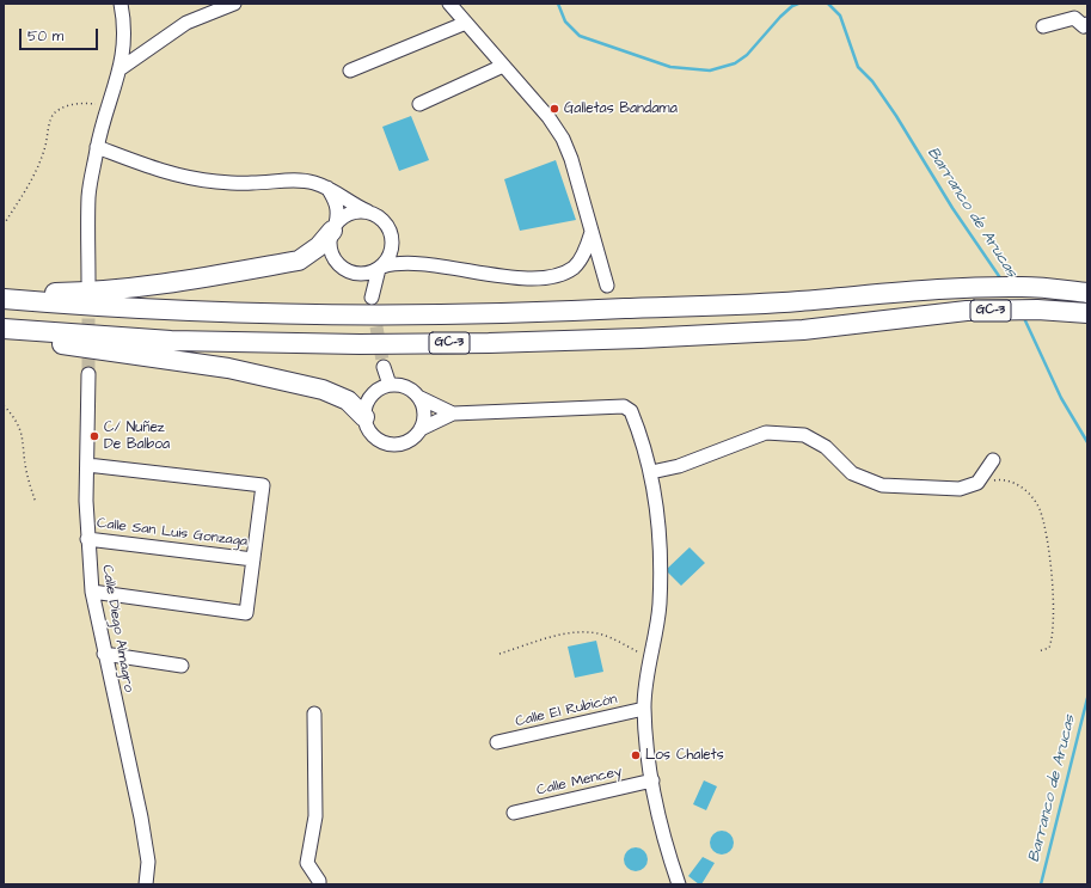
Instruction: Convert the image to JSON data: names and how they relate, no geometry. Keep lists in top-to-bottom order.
{
  "streets": {
    "highway": ["GC-3"],
    "street": [
      "Calle San Luis Gonzaga",
      "Calle Diego Almagro",
      "Calle El Rubicón",
      "Calle Mencey"
    ]
  },
  "crossings": [
    ["Calle San Luis Gonzaga", "Calle Diego Almagro"]
  ],
  "water": ["Barranco de Arucas"],
  "places": ["Galletas Bandama", "C/ Nuñez De Balboa", "Los Chalets"],
  "scale_bar": "50 m"
}
